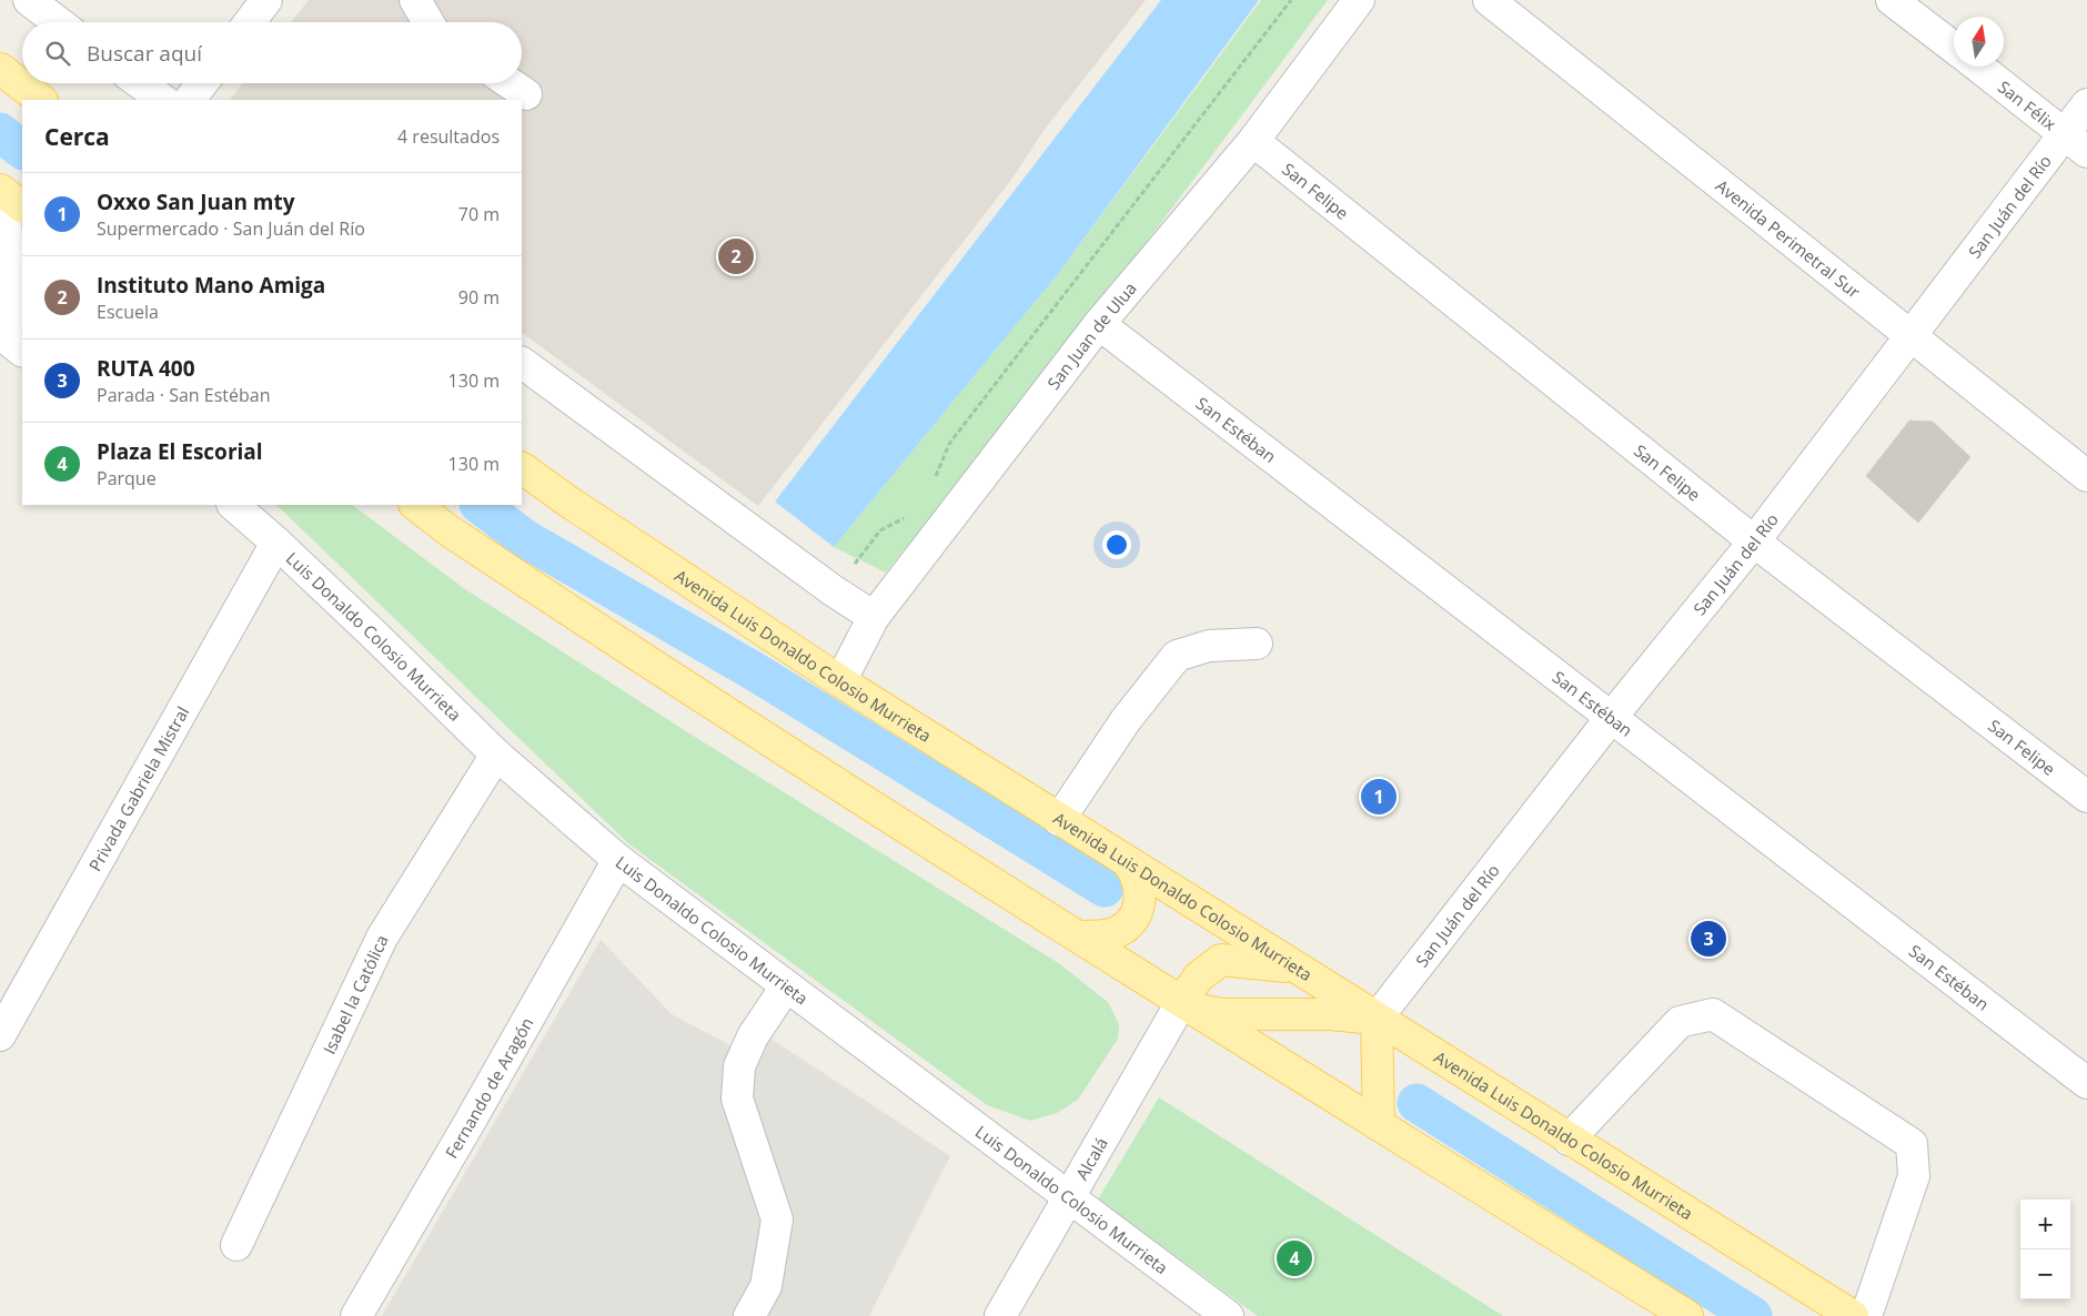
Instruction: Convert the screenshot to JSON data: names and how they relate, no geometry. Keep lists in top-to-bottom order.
{
  "streets": {
    "main road": ["Avenida Luis Donaldo Colosio Murrieta"],
    "street": [
      "San Félix",
      "San Felipe",
      "San Juán del Río",
      "Avenida Perimetral Sur",
      "San Juan de Ulua",
      "San Estéban",
      "Luis Donaldo Colosio Murrieta",
      "Privada Gabriela Mistral",
      "Isabel la Católica",
      "Fernando de Aragón",
      "Alcalá"
    ]
  },
  "crossings": [
    ["San Félix", "San Juán del Río"],
    ["San Felipe", "San Juán del Río"],
    ["San Felipe", "San Juan de Ulua"],
    ["San Juán del Río", "Avenida Perimetral Sur"],
    ["San Juán del Río", "San Estéban"],
    ["San Juán del Río", "Avenida Luis Donaldo Colosio Murrieta"],
    ["San Juan de Ulua", "San Estéban"],
    ["San Juan de Ulua", "Avenida Luis Donaldo Colosio Murrieta"],
    ["Luis Donaldo Colosio Murrieta", "Privada Gabriela Mistral"],
    ["Luis Donaldo Colosio Murrieta", "Isabel la Católica"],
    ["Luis Donaldo Colosio Murrieta", "Fernando de Aragón"],
    ["Luis Donaldo Colosio Murrieta", "Alcalá"]
  ],
  "north": "top",
  "page": {
    "search": "Buscar aquí",
    "heading": ["Cerca", "4 resultados"],
    "list": [
      {
        "mark": "1",
        "name": "Oxxo San Juan mty",
        "note": "Supermercado · San Juán del Río",
        "value": "70 m"
      },
      {
        "mark": "2",
        "name": "Instituto Mano Amiga",
        "note": "Escuela",
        "value": "90 m"
      },
      {
        "mark": "3",
        "name": "RUTA 400",
        "note": "Parada · San Estéban",
        "value": "130 m"
      },
      {
        "mark": "4",
        "name": "Plaza El Escorial",
        "note": "Parque",
        "value": "130 m"
      }
    ],
    "pins": [
      "2",
      "1",
      "3",
      "4"
    ],
    "map_buttons": ["+", "−"]
  }
}
